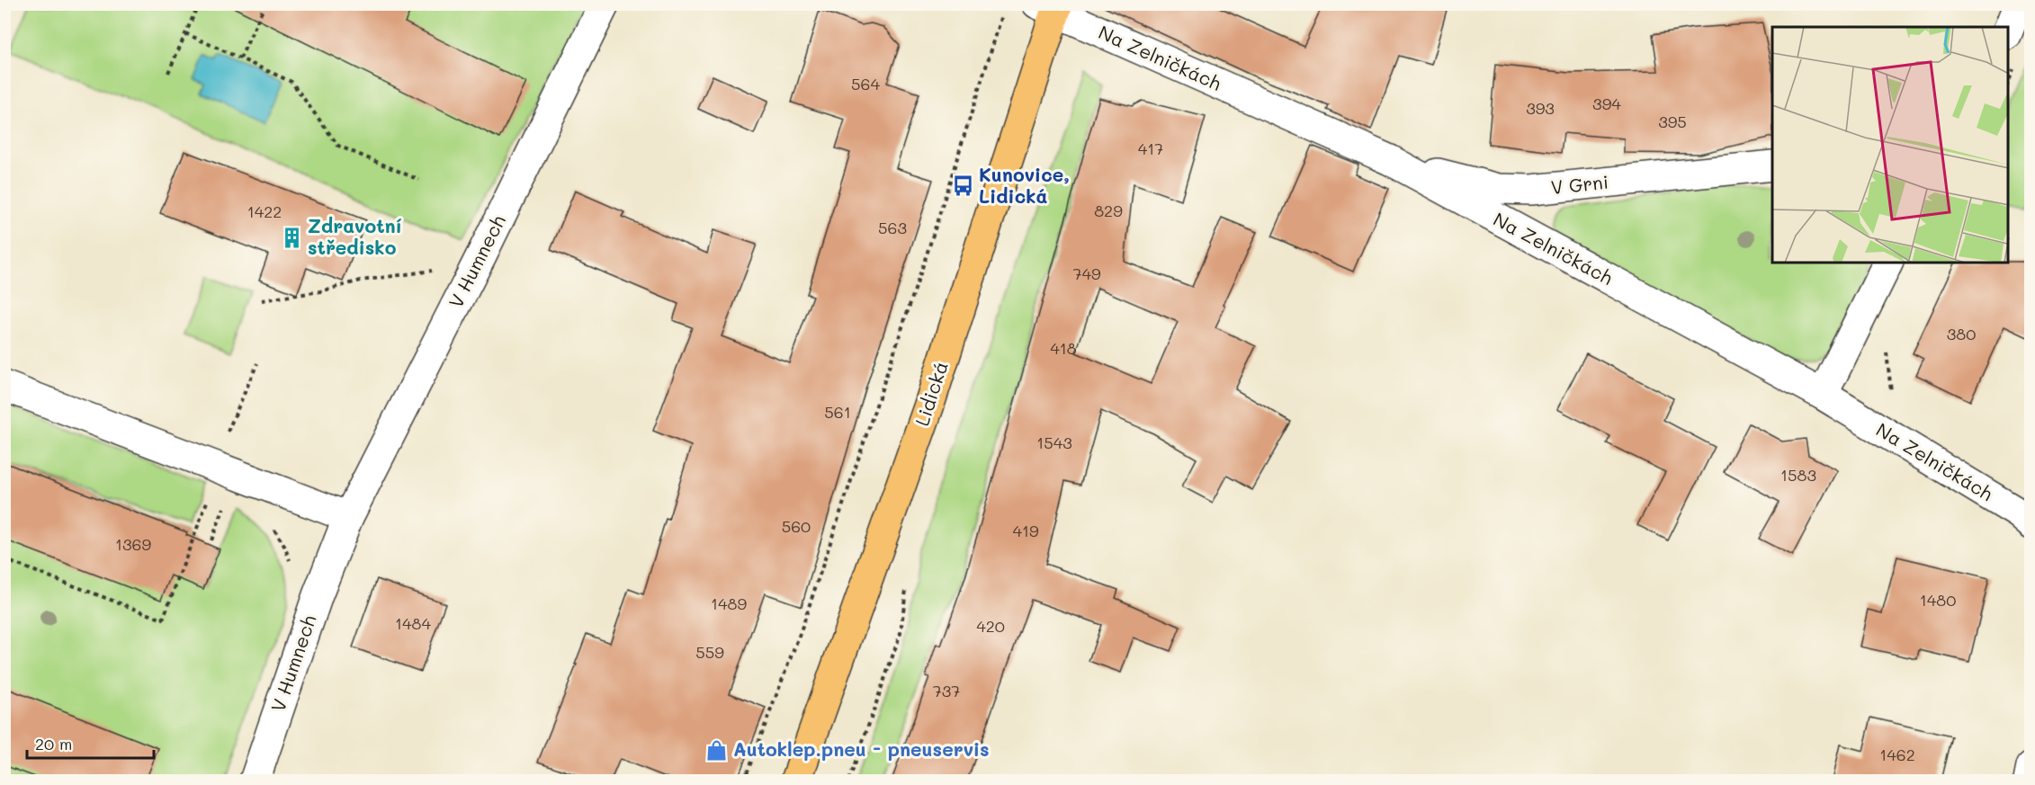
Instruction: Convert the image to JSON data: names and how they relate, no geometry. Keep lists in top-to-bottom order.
{
  "streets": {
    "main road": ["Lidická"],
    "street": ["Na Zelničkách", "V Grni", "V Humnech"]
  },
  "crossings": [
    ["Na Zelničkách", "V Grni"],
    ["Na Zelničkách", "Lidická"]
  ],
  "places": {
    "bus stop": ["Kunovice, Lidická"],
    "building": ["Zdravotní středisko"],
    "shop": ["Autoklep.pneu - pneuservis"]
  },
  "house_numbers": [
    "564",
    "394",
    "393",
    "395",
    "417",
    "829",
    "1422",
    "563",
    "749",
    "380",
    "418",
    "561",
    "1543",
    "1583",
    "560",
    "419",
    "1369",
    "1480",
    "1489",
    "1484",
    "420",
    "559",
    "737",
    "1462"
  ],
  "scale_bar": "20 m"
}
